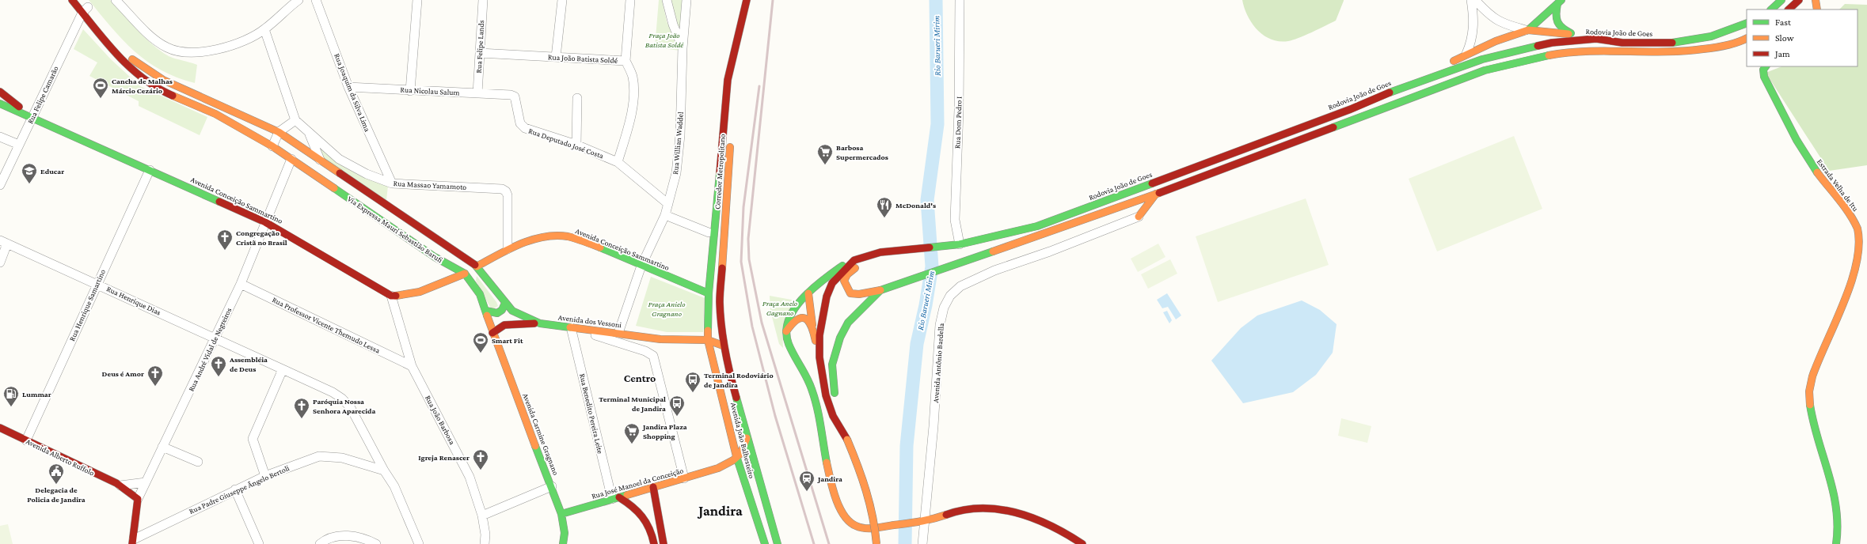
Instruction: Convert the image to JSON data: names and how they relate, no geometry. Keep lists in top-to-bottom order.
{
  "streets": {
    "main road": [
      "Rodovia João de Goes",
      "Corredor Metropolitano",
      "Estrada Velha de Itu",
      "Avenida Conceição Sammartino",
      "Via Expressa Mauri Sebastião Barufi",
      "Avenida dos Vessoni",
      "Rua André Vidal de Negreiros",
      "Avenida Carmine Gragnano",
      "Avenida João Balhesteiro",
      "Avenida Alberto Ruffolo",
      "Rua José Manoel da Conceição"
    ],
    "street": [
      "Rua Felipe Lands",
      "Rua João Batista Soldé",
      "Rua Nicolau Salum",
      "Rua Joaquim da Silva Lima",
      "Rua Felipe Camarão",
      "Rua Dom Pedro I",
      "Rua Deputado José Costa",
      "Rua Willian Waddel",
      "Rua Massao Yamamoto",
      "Rua Henrique Dias",
      "Rua Henrique Samartino",
      "Rua Professor Vicente Themudo Lessa",
      "Avenida Antônio Bardella",
      "Rua Benedito Pereira Leite",
      "Rua João Barbosa",
      "Rua Padre Giuseppe Ângelo Bertoli"
    ]
  },
  "crossings": [
    ["Rodovia João de Goes", "Rua Dom Pedro I"],
    ["Rua Felipe Lands", "Rua João Batista Soldé"],
    ["Rua Felipe Lands", "Rua Nicolau Salum"],
    ["Rua Nicolau Salum", "Rua Joaquim da Silva Lima"],
    ["Rua Nicolau Salum", "Rua Deputado José Costa"],
    ["Rua Joaquim da Silva Lima", "Rua Massao Yamamoto"],
    ["Rua Felipe Camarão", "Avenida Conceição Sammartino"],
    ["Rua Felipe Camarão", "Via Expressa Mauri Sebastião Barufi"],
    ["Rua Deputado José Costa", "Rua Willian Waddel"],
    ["Rua Willian Waddel", "Avenida Conceição Sammartino"],
    ["Rua Willian Waddel", "Avenida dos Vessoni"],
    ["Corredor Metropolitano", "Avenida dos Vessoni"],
    ["Corredor Metropolitano", "Avenida João Balhesteiro"],
    ["Rua Massao Yamamoto", "Avenida Conceição Sammartino"],
    ["Rua Massao Yamamoto", "Via Expressa Mauri Sebastião Barufi"],
    ["Avenida Conceição Sammartino", "Via Expressa Mauri Sebastião Barufi"],
    ["Avenida Conceição Sammartino", "Rua Henrique Samartino"],
    ["Avenida Conceição Sammartino", "Avenida dos Vessoni"],
    ["Avenida Conceição Sammartino", "Rua André Vidal de Negreiros"],
    ["Avenida Conceição Sammartino", "Rua João Barbosa"],
    ["Avenida Conceição Sammartino", "Avenida João Balhesteiro"],
    ["Via Expressa Mauri Sebastião Barufi", "Avenida dos Vessoni"],
    ["Via Expressa Mauri Sebastião Barufi", "Rua André Vidal de Negreiros"],
    ["Via Expressa Mauri Sebastião Barufi", "Avenida Carmine Gragnano"],
    ["Rua Henrique Dias", "Rua Henrique Samartino"],
    ["Rua Henrique Dias", "Rua André Vidal de Negreiros"],
    ["Rua Henrique Dias", "Rua Padre Giuseppe Ângelo Bertoli"],
    ["Rua Henrique Samartino", "Avenida Alberto Ruffolo"],
    ["Avenida dos Vessoni", "Rua Benedito Pereira Leite"],
    ["Avenida dos Vessoni", "Avenida João Balhesteiro"],
    ["Rua Professor Vicente Themudo Lessa", "Rua André Vidal de Negreiros"],
    ["Rua Professor Vicente Themudo Lessa", "Rua João Barbosa"],
    ["Rua André Vidal de Negreiros", "Avenida Alberto Ruffolo"],
    ["Rua André Vidal de Negreiros", "Rua Padre Giuseppe Ângelo Bertoli"],
    ["Rua Benedito Pereira Leite", "Rua José Manoel da Conceição"],
    ["Avenida Carmine Gragnano", "Rua José Manoel da Conceição"],
    ["Avenida João Balhesteiro", "Rua José Manoel da Conceição"]
  ],
  "districts": ["Centro", "Jandira"],
  "water": ["Rio Barueri Mirim"],
  "parks": ["Praça João Batista Soldé", "Praça Anelo Gagnano", "Praça Anielo Gragnano"],
  "places": {
    "sports": ["Cancha de Malhas Márcio Cezário", "Smart Fit"],
    "supermarket": ["Barbosa Supermercados", "Jandira Plaza Shopping"],
    "school or university": ["Educar"],
    "restaurant": ["McDonald's"],
    "church": [
      "Congregação Cristã no Brasil",
      "Assembléia de Deus",
      "Deus é Amor",
      "Paróquia Nossa Senhora Aparecida",
      "Igreja Renascer"
    ],
    "bus stop": ["Terminal Rodoviário de Jandira", "Terminal Municipal de Jandira"],
    "fuel station": ["Lummar"],
    "public building": ["Delegacia de Policia de Jandira"],
    "station": ["Jandira"]
  },
  "legend": ["Fast", "Slow", "Jam"]
}
